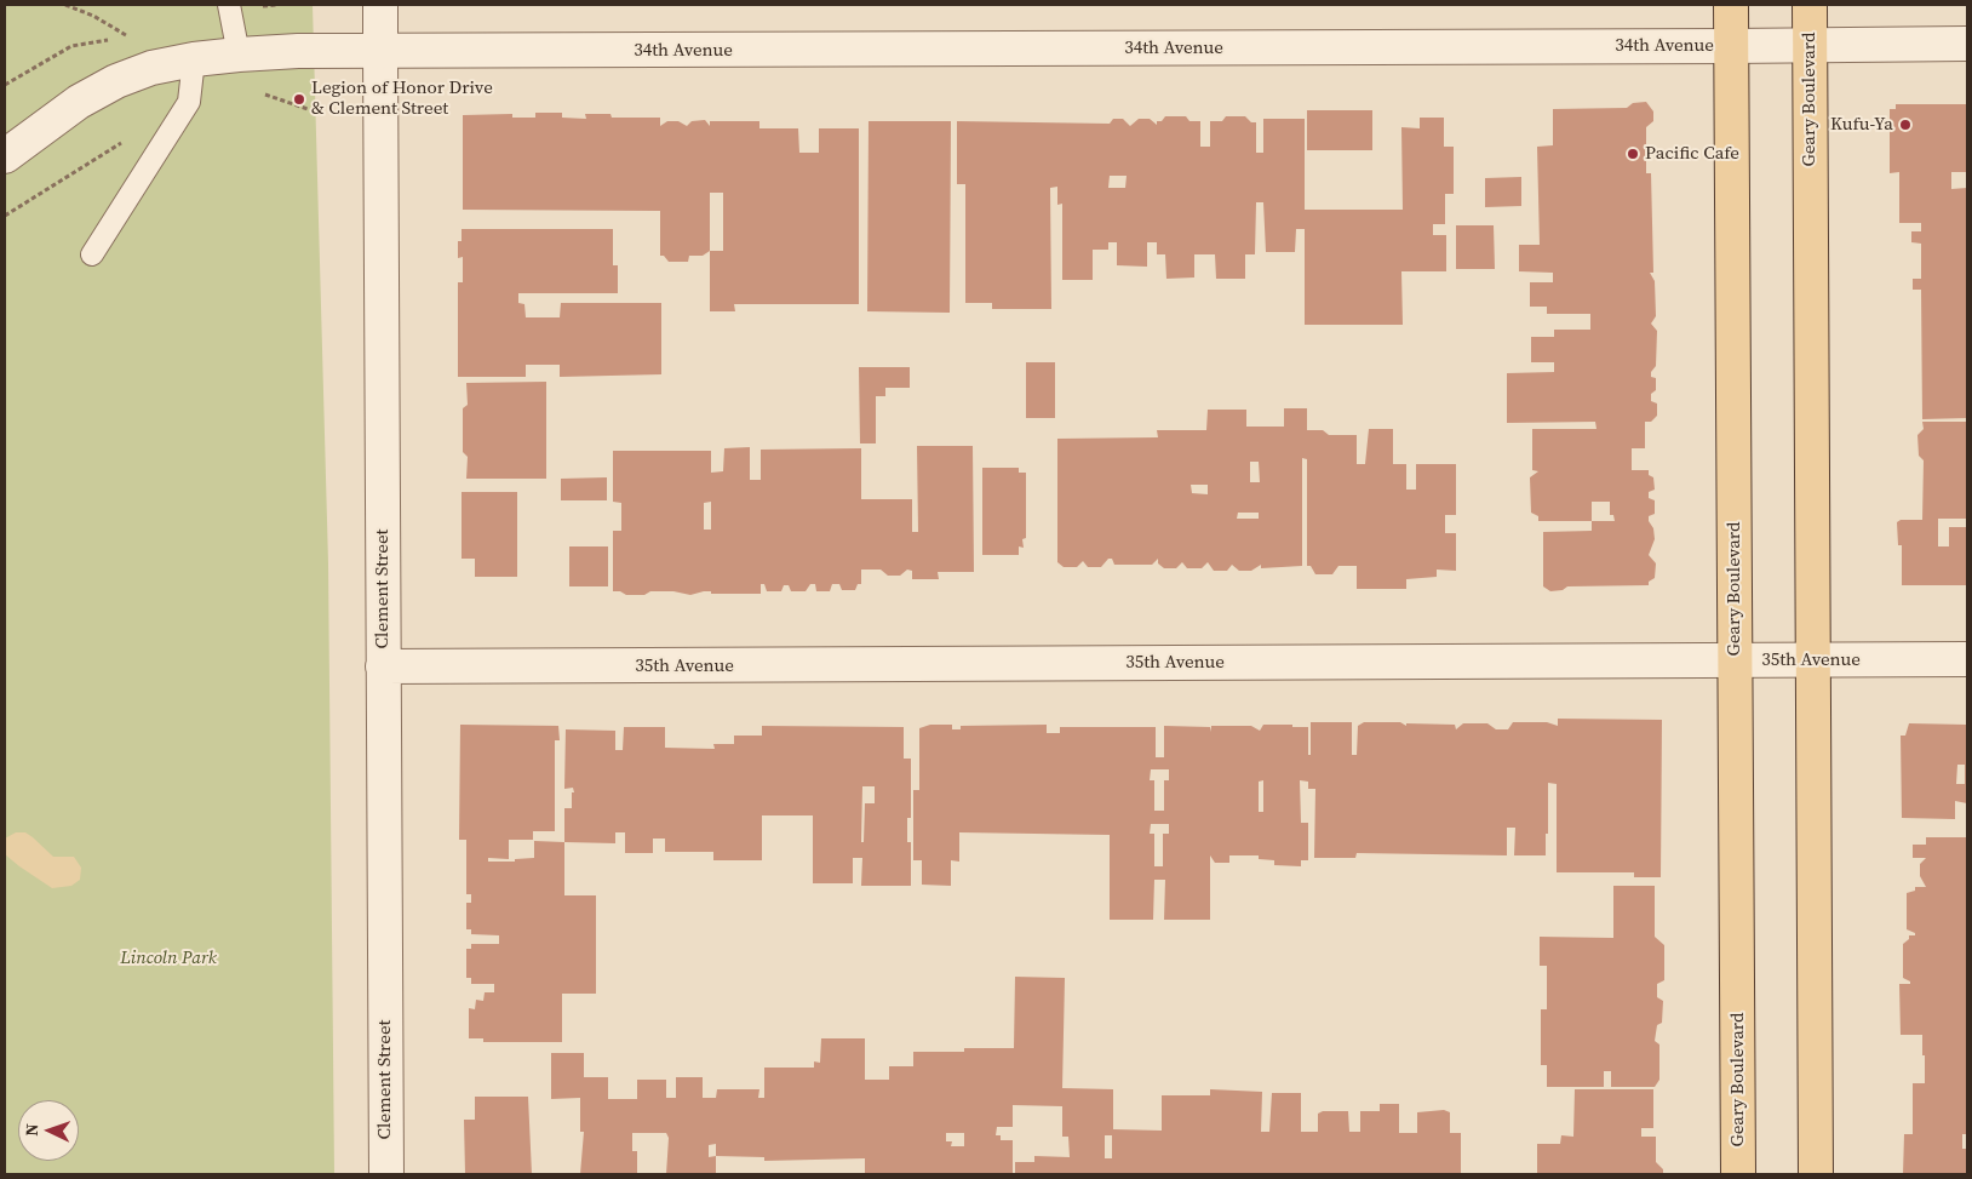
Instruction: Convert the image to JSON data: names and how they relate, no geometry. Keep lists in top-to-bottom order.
{
  "streets": {
    "main road": ["Geary Boulevard"],
    "street": ["34th Avenue", "Clement Street", "35th Avenue"]
  },
  "crossings": [
    ["34th Avenue", "Geary Boulevard"],
    ["34th Avenue", "Clement Street"],
    ["Geary Boulevard", "35th Avenue"],
    ["Clement Street", "35th Avenue"]
  ],
  "parks": ["Lincoln Park"],
  "places": ["Legion of Honor Drive & Clement Street", "Kufu-Ya", "Pacific Cafe"],
  "north": "left"
}
